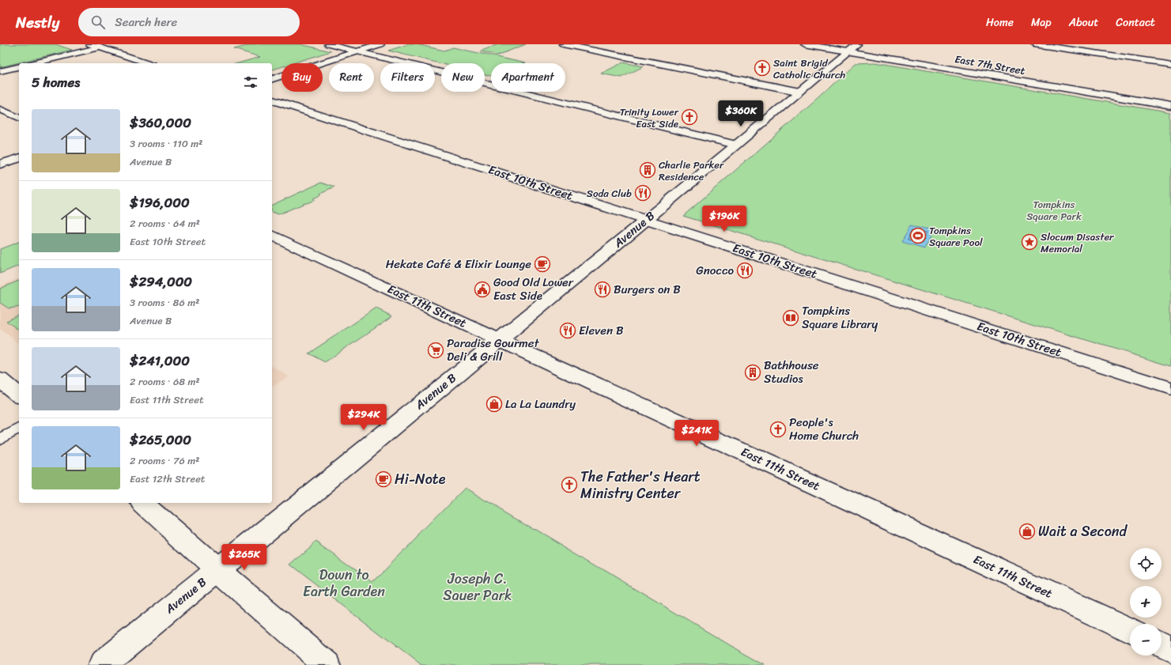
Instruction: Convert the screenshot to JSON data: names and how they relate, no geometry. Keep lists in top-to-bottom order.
{
  "streets": {
    "street": [
      "East 7th Street",
      "East 10th Street",
      "Avenue B",
      "East 11th Street"
    ]
  },
  "crossings": [
    ["East 7th Street", "Avenue B"],
    ["East 10th Street", "Avenue B"],
    ["Avenue B", "East 11th Street"]
  ],
  "parks": ["Tompkins Square Park", "Down to Earth Garden", "Joseph C. Sauer Park"],
  "places": {
    "church": [
      "Saint Brigid Catholic Church",
      "Trinity Lower East Side",
      "People's Home Church",
      "The Father's Heart Ministry Center"
    ],
    "building": ["Charlie Parker Residence", "Bathhouse Studios"],
    "restaurant": [
      "Soda Club",
      "Gnocco",
      "Burgers on B",
      "Eleven B"
    ],
    "sports": ["Tompkins Square Pool"],
    "place": ["Slocum Disaster Memorial"],
    "cafe": ["Hekate Café & Elixir Lounge", "Hi-Note"],
    "public building": ["Good Old Lower East Side"],
    "library": ["Tompkins Square Library"],
    "supermarket": ["Paradise Gourmet Deli & Grill"],
    "shop": ["La La Laundry", "Wait a Second"]
  },
  "page": {
    "header": "Nestly",
    "search": "Search here",
    "nav": [
      "Home",
      "Map",
      "About",
      "Contact"
    ],
    "chip": [
      "Buy",
      "Rent",
      "Filters",
      "New",
      "Apartment"
    ],
    "heading": "5 homes",
    "price": [
      "$360K",
      "$196K",
      "$294K",
      "$241K",
      "$265K"
    ],
    "list": [
      {
        "name": "$360,000",
        "note": "3 rooms · 110 m² · Avenue B"
      },
      {
        "name": "$196,000",
        "note": "2 rooms · 64 m² · East 10th Street"
      },
      {
        "name": "$294,000",
        "note": "3 rooms · 86 m² · Avenue B"
      },
      {
        "name": "$241,000",
        "note": "2 rooms · 68 m² · East 11th Street"
      },
      {
        "name": "$265,000",
        "note": "2 rooms · 76 m² · East 12th Street"
      }
    ],
    "map_buttons": ["+", "−"]
  }
}
